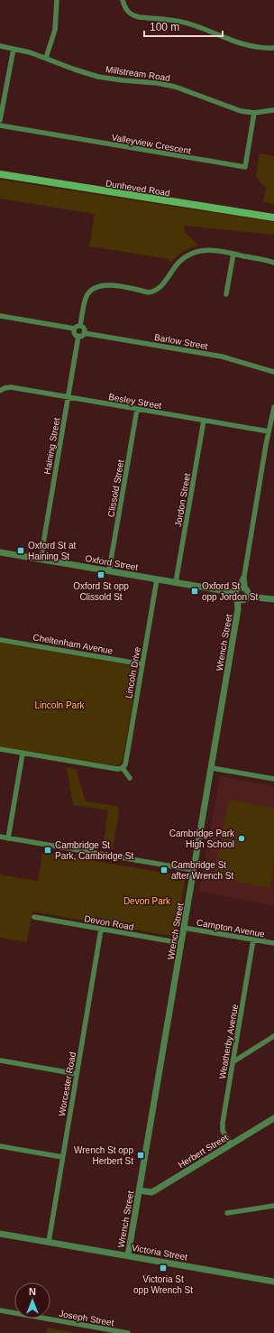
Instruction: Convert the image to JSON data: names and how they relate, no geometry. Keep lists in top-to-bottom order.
{
  "streets": {
    "main road": ["Dunheved Road"],
    "street": [
      "Millstream Road",
      "Valleyview Crescent",
      "Barlow Street",
      "Besley Street",
      "Haining Street",
      "Clissold Street",
      "Jordon Street",
      "Oxford Street",
      "Wrench Street",
      "Cheltenham Avenue",
      "Lincoln Drive",
      "Devon Road",
      "Campton Avenue",
      "Weatherby Avenue",
      "Worcester Road",
      "Herbert Street",
      "Victoria Street",
      "Joseph Street"
    ]
  },
  "crossings": [
    ["Millstream Road", "Valleyview Crescent"],
    ["Barlow Street", "Haining Street"],
    ["Besley Street", "Haining Street"],
    ["Besley Street", "Clissold Street"],
    ["Besley Street", "Jordon Street"],
    ["Besley Street", "Wrench Street"],
    ["Haining Street", "Oxford Street"],
    ["Clissold Street", "Oxford Street"],
    ["Jordon Street", "Oxford Street"],
    ["Oxford Street", "Wrench Street"],
    ["Oxford Street", "Lincoln Drive"],
    ["Wrench Street", "Devon Road"],
    ["Wrench Street", "Campton Avenue"],
    ["Wrench Street", "Herbert Street"],
    ["Wrench Street", "Victoria Street"],
    ["Cheltenham Avenue", "Lincoln Drive"],
    ["Devon Road", "Worcester Road"],
    ["Campton Avenue", "Weatherby Avenue"],
    ["Weatherby Avenue", "Herbert Street"],
    ["Worcester Road", "Victoria Street"]
  ],
  "parks": ["Lincoln Park", "Devon Park"],
  "places": {
    "transit": [
      "Oxford St at Haining St",
      "Oxford St opp Clissold St",
      "Oxford St opp Jordon St",
      "Cambridge St Park, Cambridge St",
      "Cambridge St after Wrench St",
      "Wrench St opp Herbert St",
      "Victoria St opp Wrench St"
    ],
    "other": ["Cambridge Park High School"]
  },
  "scale_bar": "100 m",
  "north": "top"
}
